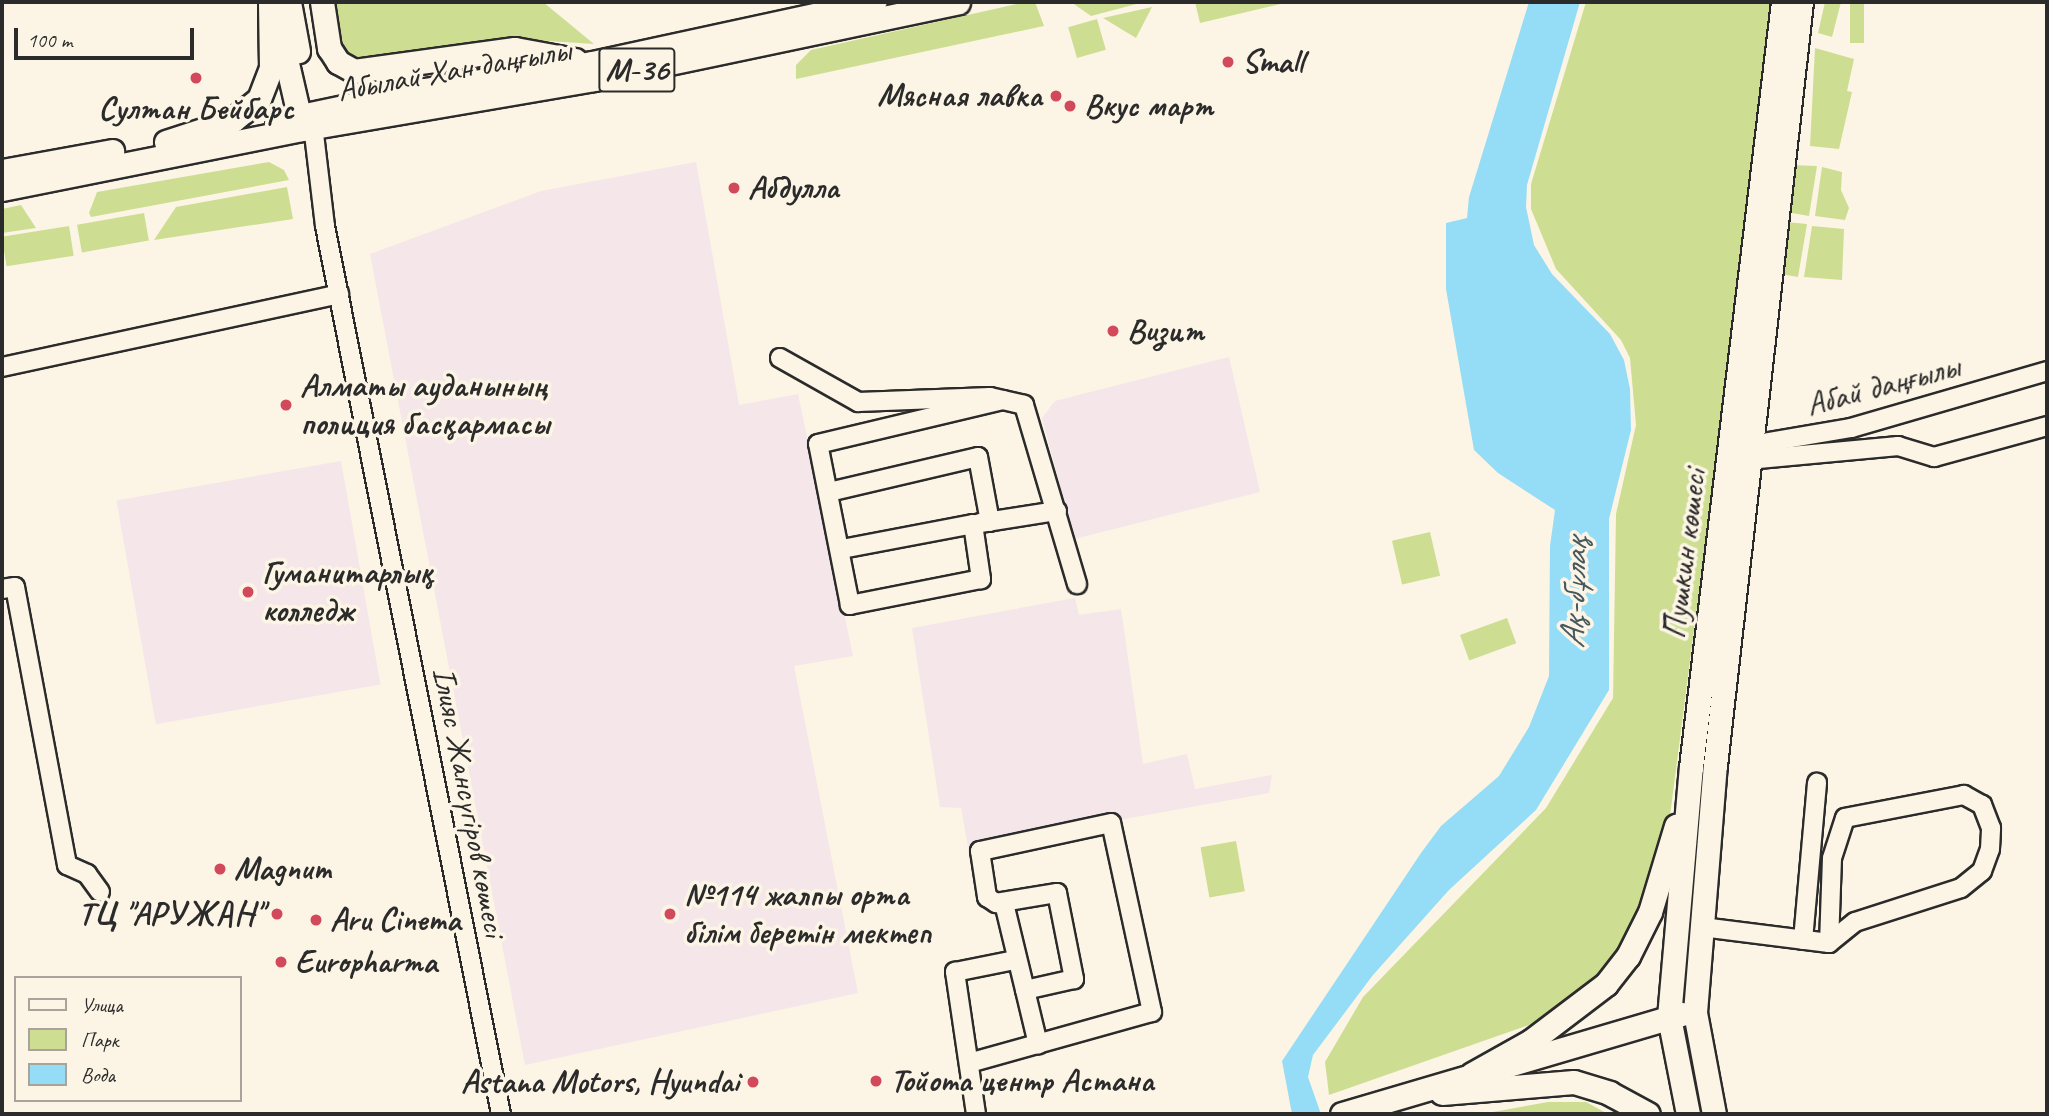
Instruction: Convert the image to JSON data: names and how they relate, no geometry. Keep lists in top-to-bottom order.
{
  "streets": {
    "main road": ["Абылай Хан даңғылы", "M-36", "Пушкин көшесі"],
    "street": ["Абай даңғылы", "Ілияс Жансүгіров көшесі"]
  },
  "crossings": [
    ["Абылай Хан даңғылы", "Ілияс Жансүгіров көшесі"],
    ["Абай даңғылы", "Пушкин көшесі"]
  ],
  "water": ["Ақ-бұлақ"],
  "places": [
    "Small",
    "Султан Бейбарс",
    "Мясная лавка",
    "Вкус март",
    "Абдулла",
    "Визит",
    "Алматы ауданының полиция басқармасы",
    "Гуманитарлық колледж",
    "Magnum",
    "ТЦ \"АРУЖАН\"",
    "№114 жалпы орта білім беретін мектеп",
    "Aru Cinema",
    "Europharma",
    "Тойота центр Астана",
    "Astana Motors, Hyundai"
  ],
  "legend": ["Улица", "Парк", "Вода"],
  "scale_bar": "100 m"
}
